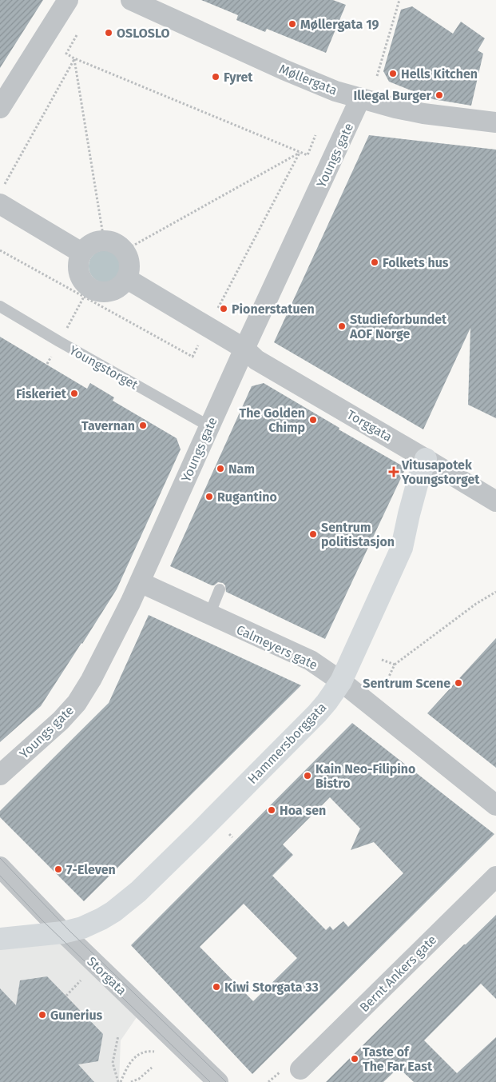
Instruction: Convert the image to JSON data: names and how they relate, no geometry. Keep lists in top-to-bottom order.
{
  "streets": {
    "highway": ["Hammersborggata"],
    "street": [
      "Møllergata",
      "Youngs gate",
      "Torggata",
      "Calmeyers gate",
      "Bernt Ankers gate",
      "Storgata"
    ],
    "lane": ["Youngstorget"]
  },
  "crossings": [
    ["Møllergata", "Youngs gate"],
    ["Youngs gate", "Youngstorget"],
    ["Youngs gate", "Torggata"],
    ["Youngs gate", "Calmeyers gate"],
    ["Torggata", "Hammersborggata"],
    ["Calmeyers gate", "Hammersborggata"],
    ["Hammersborggata", "Storgata"]
  ],
  "places": {
    "other": [
      "Møllergata 19",
      "OSLOSLO",
      "Hells Kitchen",
      "Fyret",
      "Illegal Burger",
      "Folkets hus",
      "Pionerstatuen",
      "Studieforbundet AOF Norge",
      "Fiskeriet",
      "The Golden Chimp",
      "Tavernan",
      "Nam",
      "Rugantino",
      "Sentrum politistasjon",
      "Sentrum Scene",
      "Kain Neo-Filipino Bistro",
      "Hoa sen",
      "7-Eleven",
      "Kiwi Storgata 33",
      "Gunerius",
      "Taste of The Far East"
    ],
    "health": ["Vitusapotek Youngstorget"]
  }
}
